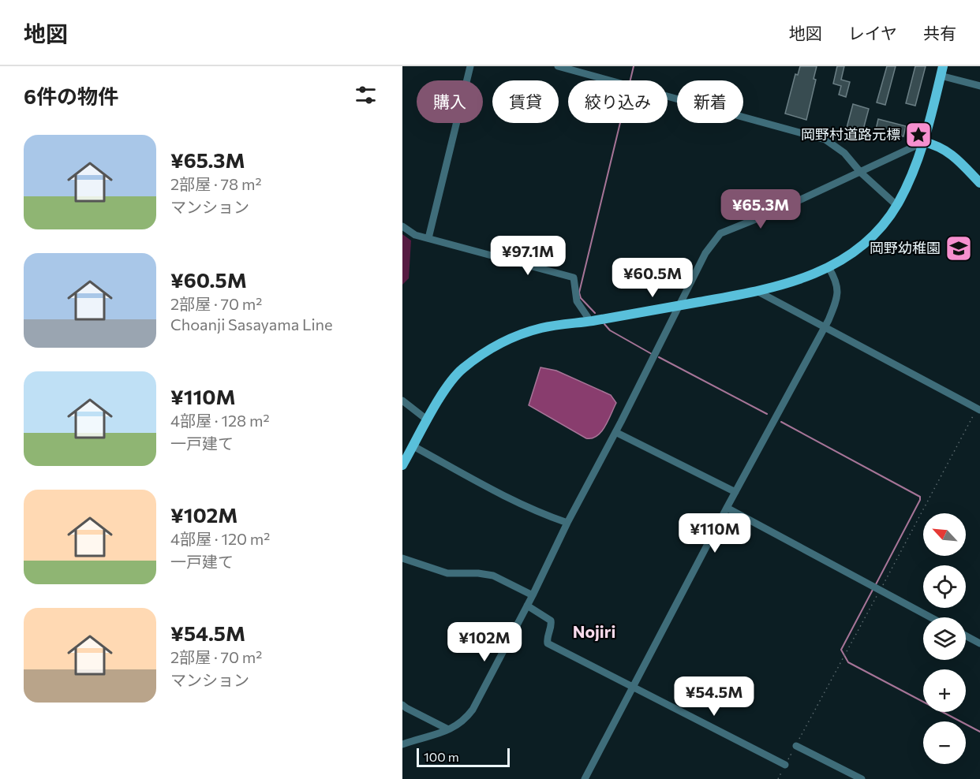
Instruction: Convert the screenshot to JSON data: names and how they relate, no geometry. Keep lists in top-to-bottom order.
{
  "districts": ["Nojiri"],
  "places": {
    "place": ["岡野村道路元標"],
    "school or university": ["岡野幼稚園"]
  },
  "scale_bar": "100 m",
  "north": "top left",
  "page": {
    "header": "地図",
    "nav": ["地図", "レイヤ", "共有"],
    "heading": "6件の物件",
    "chip": [
      "購入",
      "賃貸",
      "絞り込み",
      "新着"
    ],
    "list": [
      {
        "name": "¥65.3M",
        "note": "2部屋 · 78 m² · マンション"
      },
      {
        "name": "¥60.5M",
        "note": "2部屋 · 70 m² · Choanji Sasayama Line"
      },
      {
        "name": "¥110M",
        "note": "4部屋 · 128 m² · 一戸建て"
      },
      {
        "name": "¥102M",
        "note": "4部屋 · 120 m² · 一戸建て"
      },
      {
        "name": "¥54.5M",
        "note": "2部屋 · 70 m² · マンション"
      }
    ],
    "price": [
      "¥65.3M",
      "¥97.1M",
      "¥60.5M",
      "¥110M",
      "¥102M",
      "¥54.5M"
    ],
    "map_buttons": ["+", "−"],
    "scale": "100 m"
  }
}
